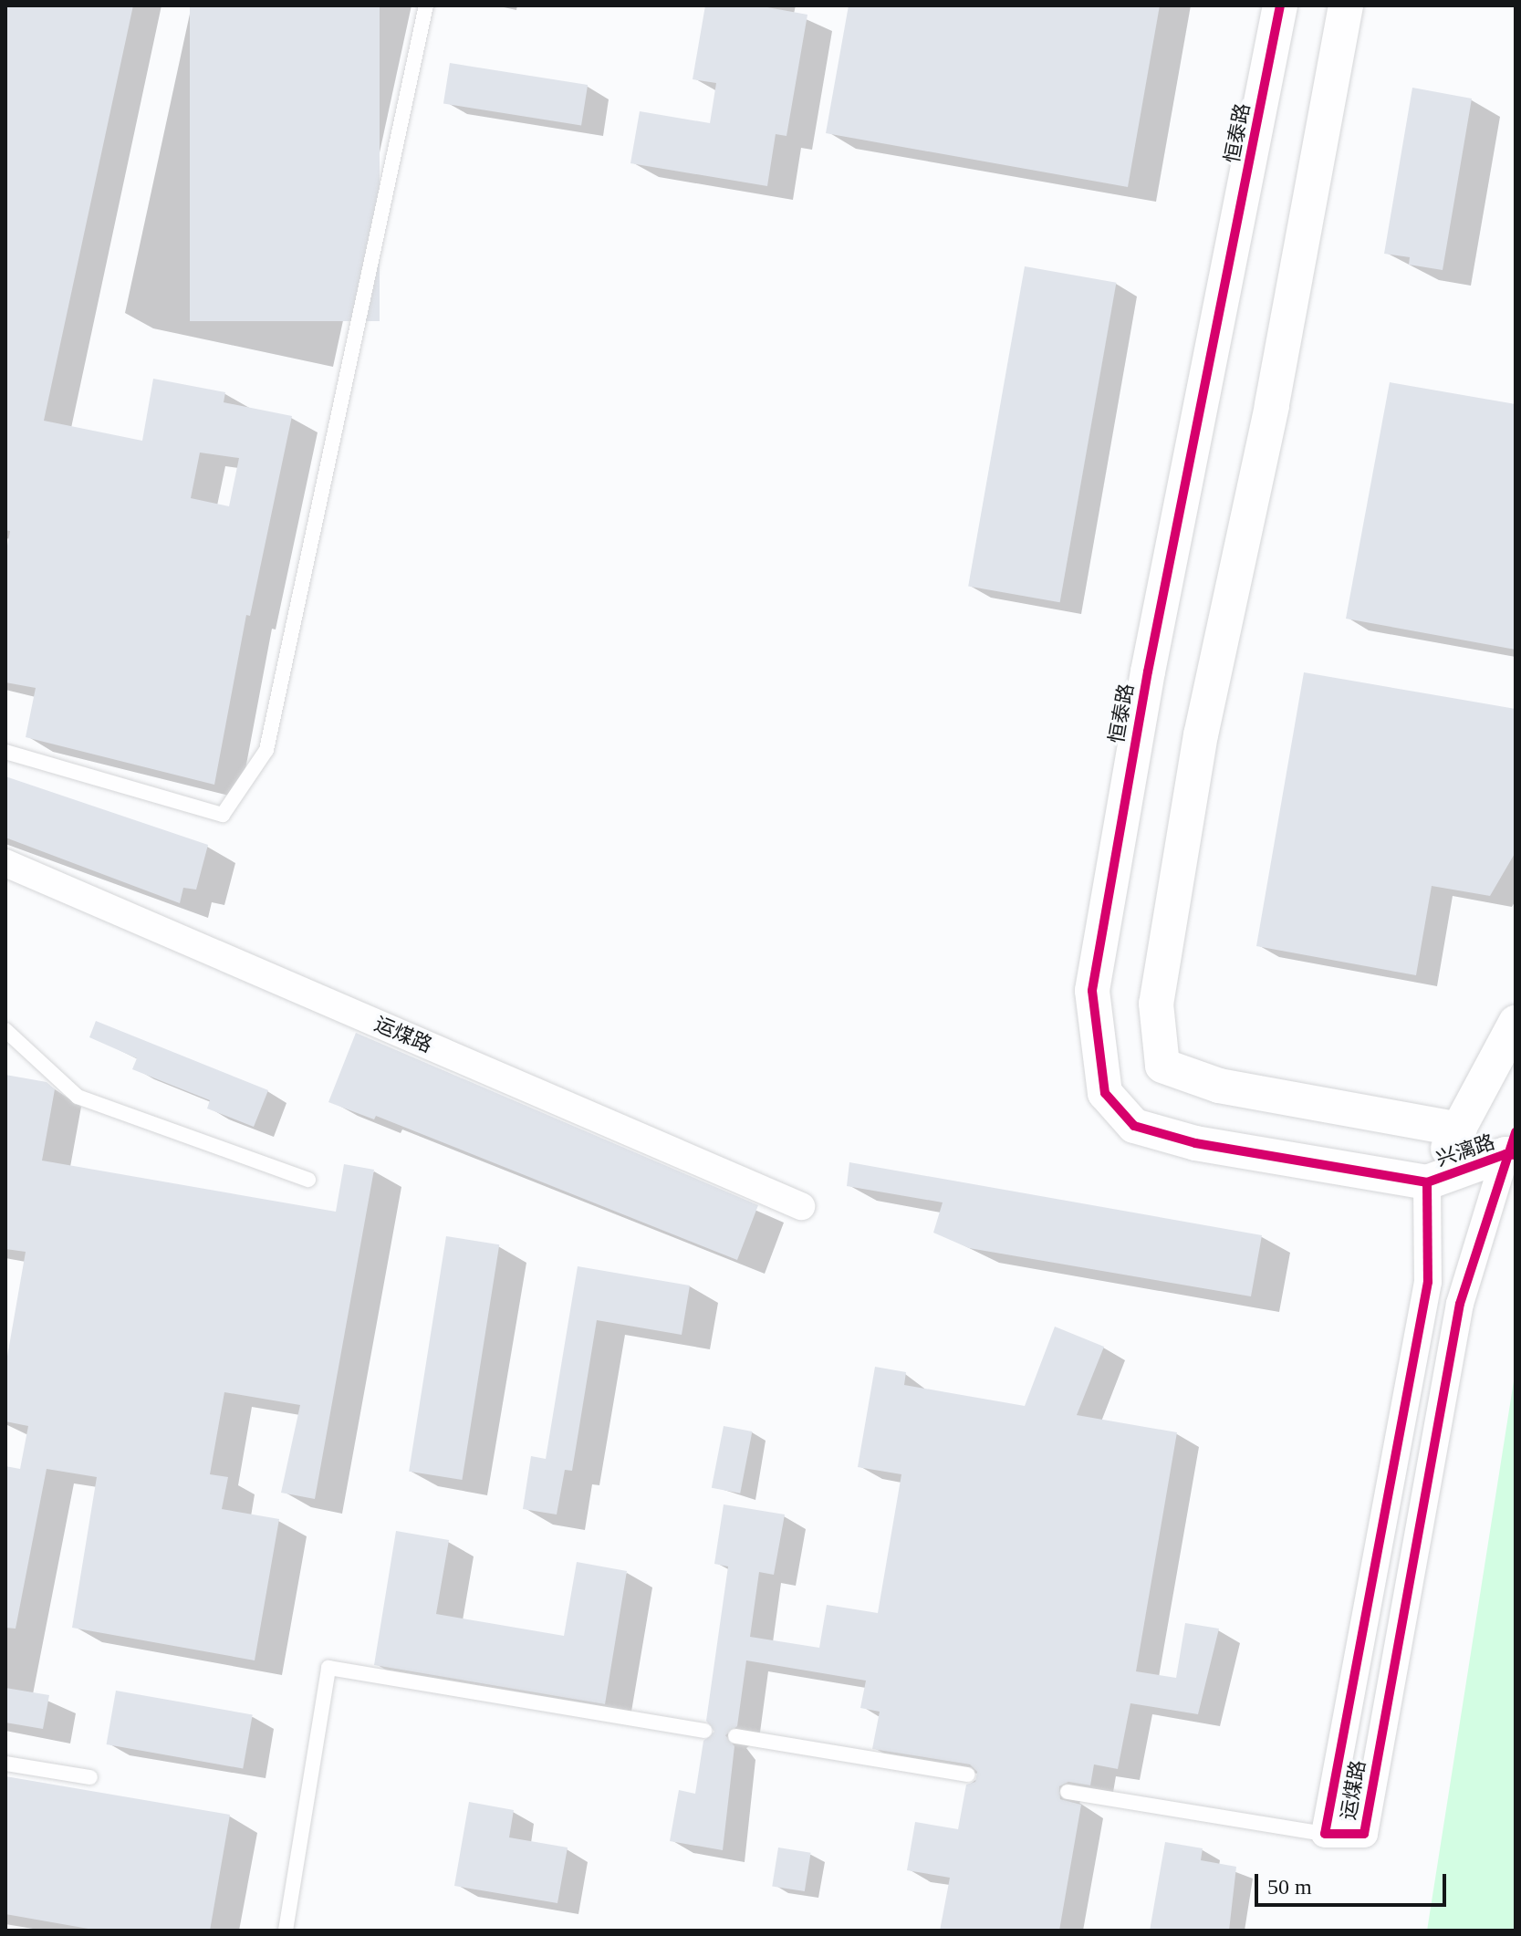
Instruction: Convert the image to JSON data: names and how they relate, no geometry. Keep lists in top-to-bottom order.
{
  "streets": {
    "street": ["恒泰路", "运煤路", "兴漓路"]
  },
  "crossings": [
    ["恒泰路", "运煤路"],
    ["恒泰路", "兴漓路"],
    ["运煤路", "兴漓路"]
  ],
  "scale_bar": "50 m"
}
